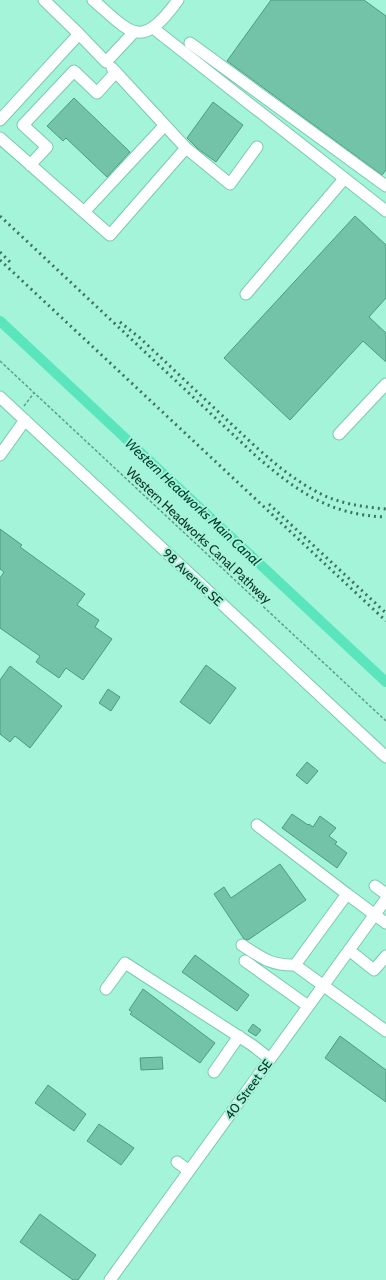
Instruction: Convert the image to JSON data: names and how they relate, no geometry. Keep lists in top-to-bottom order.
{
  "streets": {
    "street": ["98 Avenue SE", "40 Street SE"],
    "path": ["Western Headworks Canal Pathway"]
  },
  "water": ["Western Headworks Main Canal"]
}
